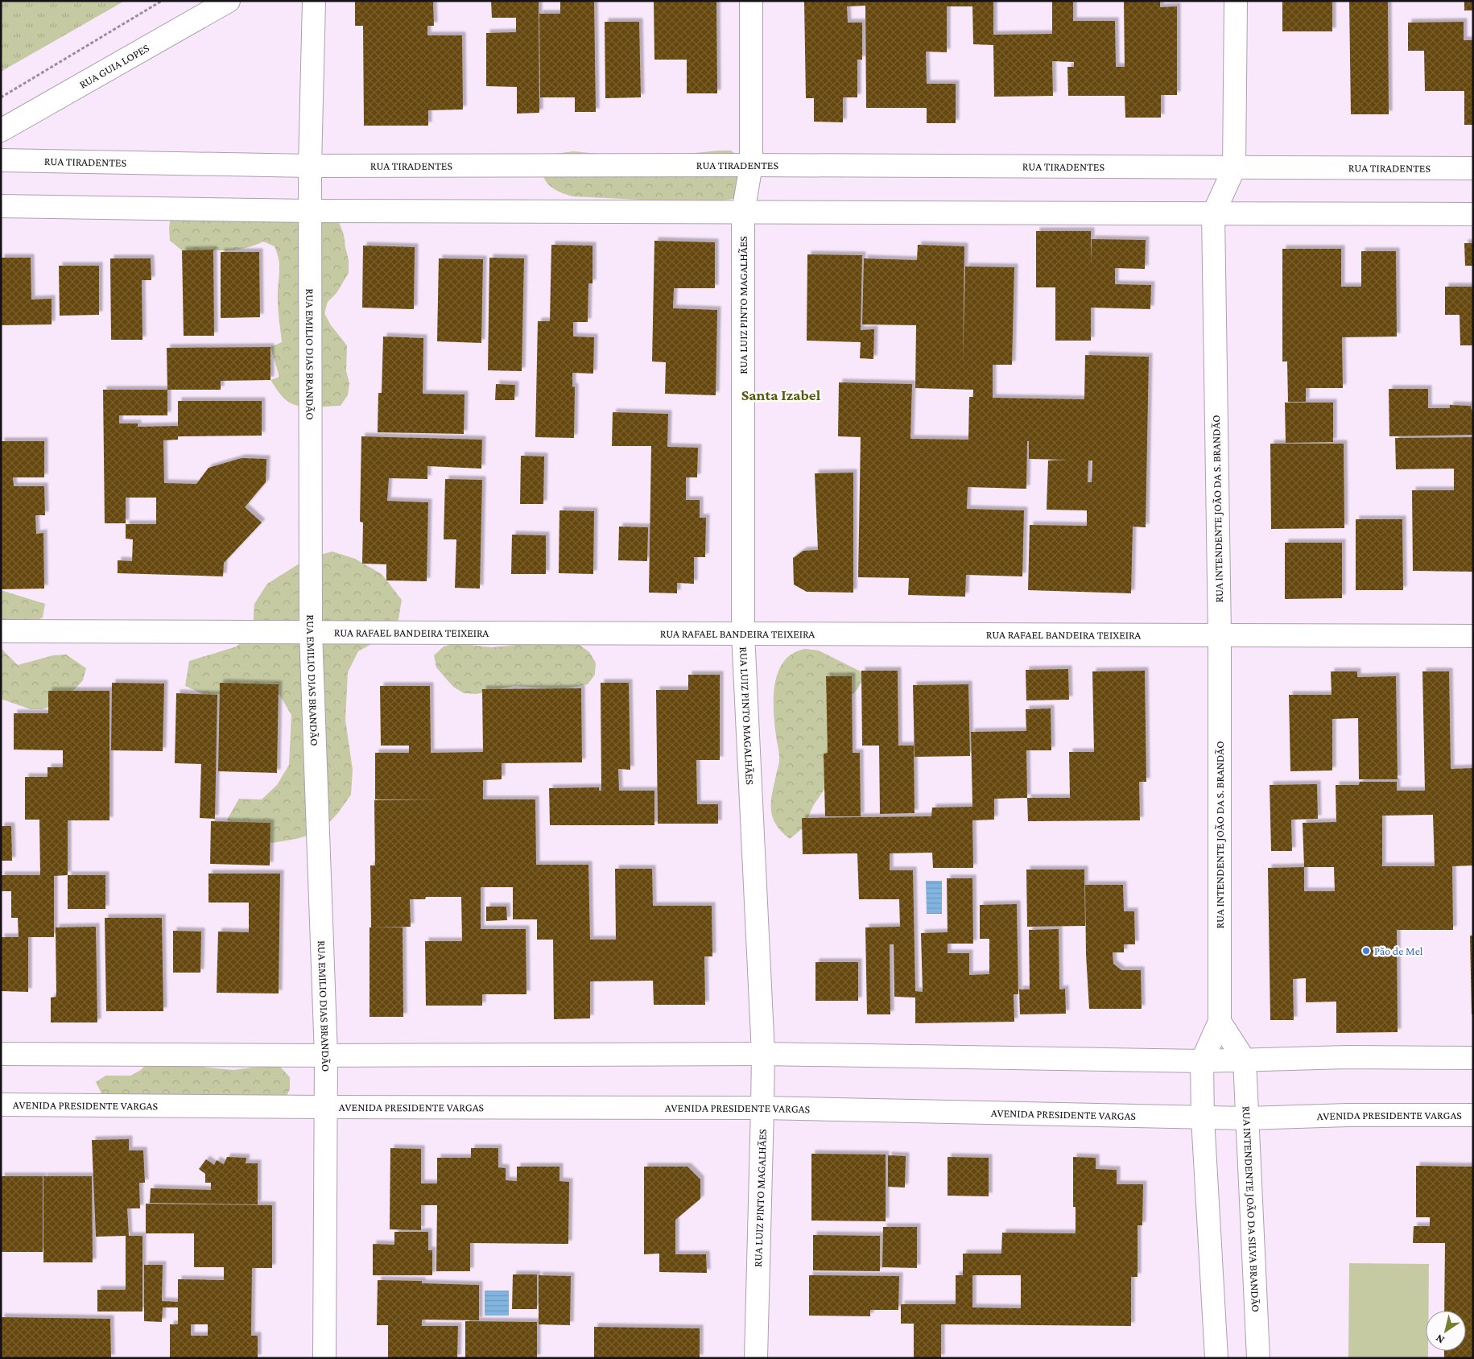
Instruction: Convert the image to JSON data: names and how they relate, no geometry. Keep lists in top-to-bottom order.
{
  "streets": {
    "main road": [
      "RUA GUIA LOPES",
      "RUA TIRADENTES",
      "RUA LUIZ PINTO MAGALHÃES",
      "RUA EMILIO DIAS BRANDÃO",
      "RUA INTENDENTE JOÃO DA S. BRANDÃO",
      "RUA RAFAEL BANDEIRA TEIXEIRA",
      "AVENIDA PRESIDENTE VARGAS",
      "RUA INTENDENTE JOÃO DA SILVA BRANDÃO"
    ]
  },
  "crossings": [
    ["RUA TIRADENTES", "RUA LUIZ PINTO MAGALHÃES"],
    ["RUA TIRADENTES", "RUA EMILIO DIAS BRANDÃO"],
    ["RUA TIRADENTES", "RUA INTENDENTE JOÃO DA S. BRANDÃO"],
    ["RUA LUIZ PINTO MAGALHÃES", "RUA RAFAEL BANDEIRA TEIXEIRA"],
    ["RUA LUIZ PINTO MAGALHÃES", "AVENIDA PRESIDENTE VARGAS"],
    ["RUA EMILIO DIAS BRANDÃO", "RUA RAFAEL BANDEIRA TEIXEIRA"],
    ["RUA EMILIO DIAS BRANDÃO", "AVENIDA PRESIDENTE VARGAS"],
    ["RUA INTENDENTE JOÃO DA S. BRANDÃO", "RUA RAFAEL BANDEIRA TEIXEIRA"],
    ["AVENIDA PRESIDENTE VARGAS", "RUA INTENDENTE JOÃO DA SILVA BRANDÃO"]
  ],
  "districts": ["Santa Izabel"],
  "places": ["Pão de Mel"],
  "north": "bottom left"
}
